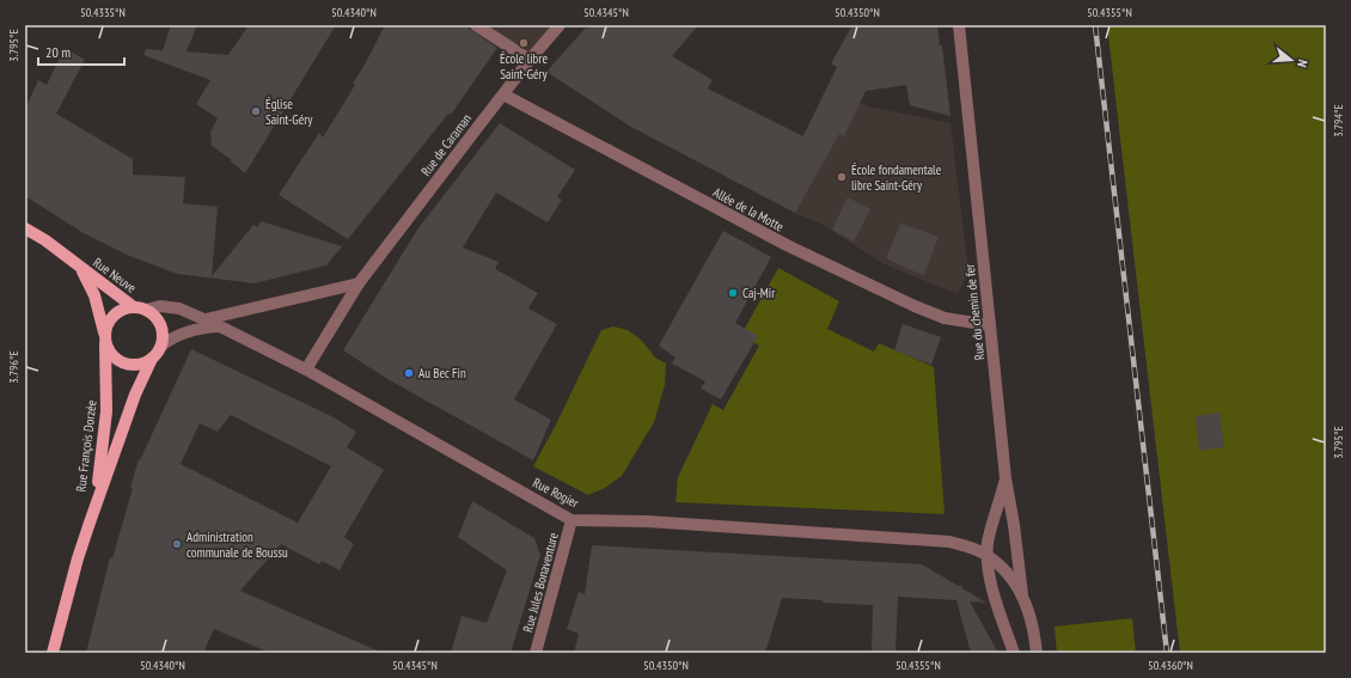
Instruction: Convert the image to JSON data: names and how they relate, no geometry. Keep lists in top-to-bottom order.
{
  "streets": {
    "main road": ["Rue Neuve", "Rue François Dorzée"],
    "street": [
      "Rue de Caraman",
      "Allée de la Motte",
      "Rue du chemin de fer",
      "Rue Rogier",
      "Rue Jules Bonaventure"
    ]
  },
  "crossings": [
    ["Rue de Caraman", "Allée de la Motte"],
    ["Rue de Caraman", "Rue Rogier"],
    ["Allée de la Motte", "Rue du chemin de fer"],
    ["Rue Neuve", "Rue François Dorzée"],
    ["Rue Neuve", "Rue Rogier"],
    ["Rue François Dorzée", "Rue Rogier"],
    ["Rue Rogier", "Rue Jules Bonaventure"]
  ],
  "places": [
    "École libre Saint-Géry",
    "Église Saint-Géry",
    "École fondamentale libre Saint-Géry",
    "Caj-Mir",
    "Au Bec Fin",
    "Administration communale de Boussu"
  ],
  "scale_bar": "20 m",
  "north": "right",
  "coordinates": [
    "50.4335°N",
    "50.4340°N",
    "50.4345°N",
    "50.4350°N",
    "50.4355°N",
    "3.795°E",
    "3.794°E",
    "3.796°E",
    "50.4360°N"
  ]
}
